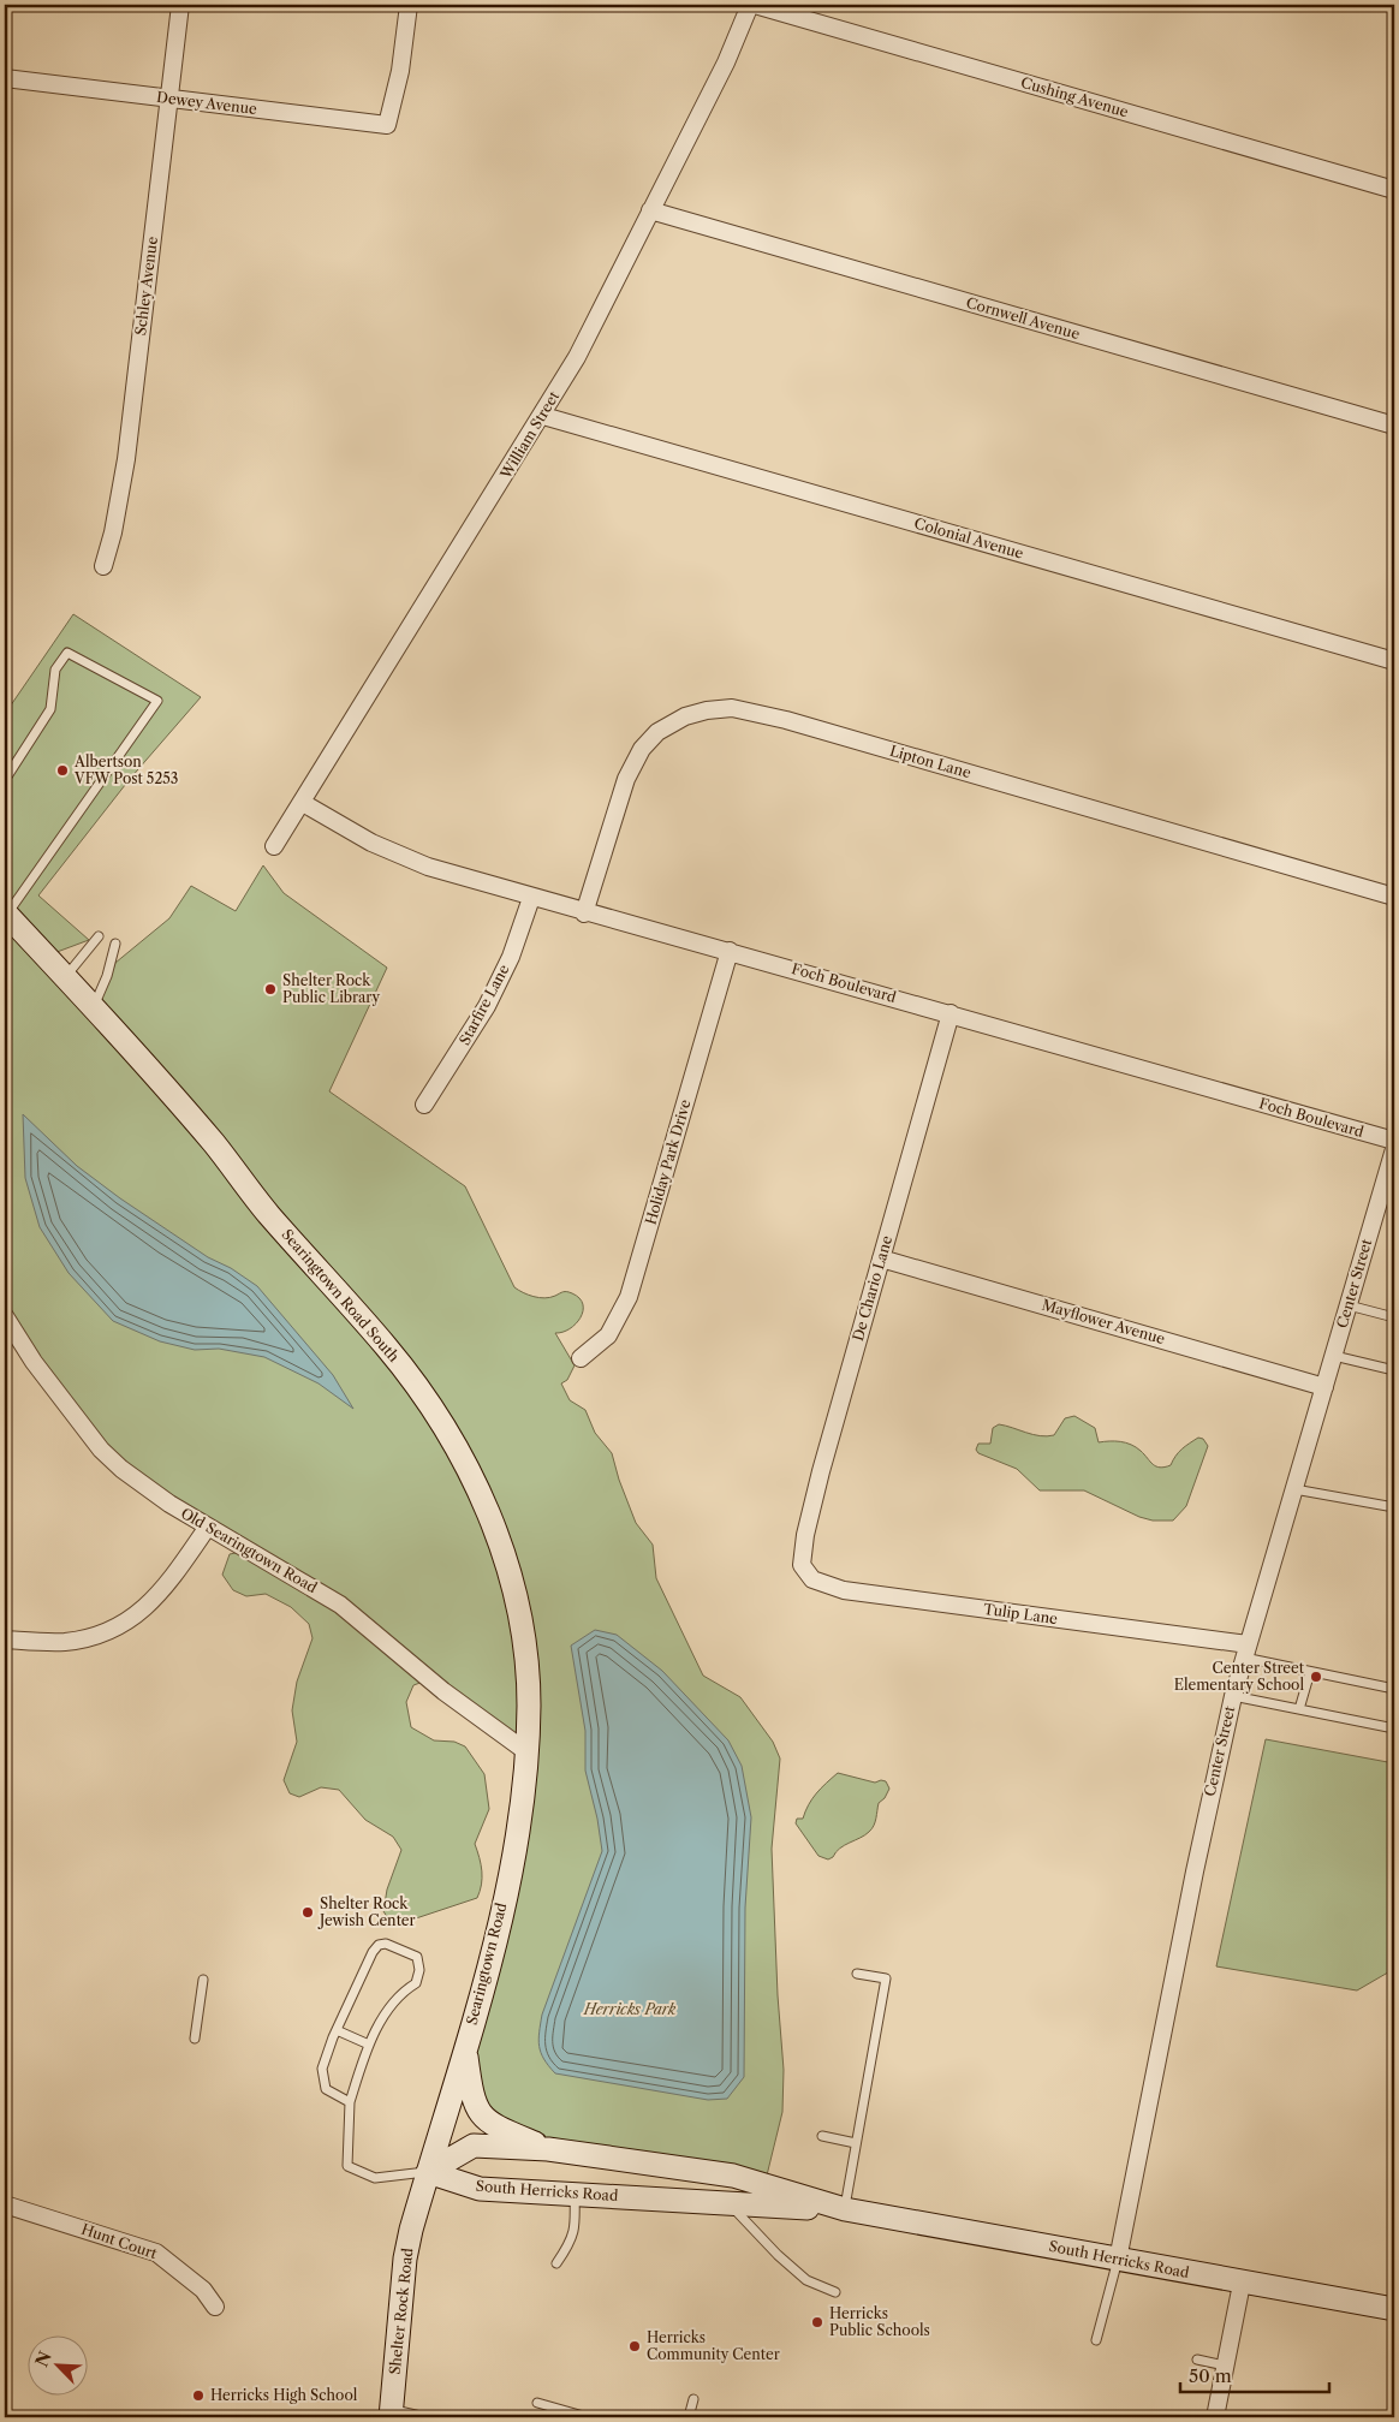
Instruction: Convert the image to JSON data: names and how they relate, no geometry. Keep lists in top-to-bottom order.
{
  "streets": {
    "main road": [
      "Searingtown Road South",
      "Searingtown Road",
      "South Herricks Road",
      "Shelter Rock Road"
    ],
    "street": [
      "Cushing Avenue",
      "Dewey Avenue",
      "Schley Avenue",
      "Cornwell Avenue",
      "William Street",
      "Colonial Avenue",
      "Lipton Lane",
      "Foch Boulevard",
      "Starfire Lane",
      "Holiday Park Drive",
      "Center Street",
      "De Chario Lane",
      "Mayflower Avenue",
      "Old Searingtown Road",
      "Tulip Lane",
      "Hunt Court"
    ]
  },
  "crossings": [
    ["Dewey Avenue", "Schley Avenue"],
    ["Cornwell Avenue", "William Street"],
    ["William Street", "Colonial Avenue"],
    ["William Street", "Foch Boulevard"],
    ["Lipton Lane", "Foch Boulevard"],
    ["Foch Boulevard", "Starfire Lane"],
    ["Foch Boulevard", "Holiday Park Drive"],
    ["Foch Boulevard", "De Chario Lane"],
    ["Center Street", "Mayflower Avenue"],
    ["Center Street", "Tulip Lane"],
    ["Center Street", "South Herricks Road"],
    ["De Chario Lane", "Mayflower Avenue"],
    ["De Chario Lane", "Tulip Lane"],
    ["Searingtown Road South", "Old Searingtown Road"],
    ["Searingtown Road South", "Searingtown Road"],
    ["Old Searingtown Road", "Searingtown Road"],
    ["Searingtown Road", "South Herricks Road"],
    ["Searingtown Road", "Shelter Rock Road"],
    ["South Herricks Road", "Shelter Rock Road"]
  ],
  "parks": ["Herricks Park"],
  "places": [
    "Albertson VFW Post 5253",
    "Shelter Rock Public Library",
    "Center Street Elementary School",
    "Shelter Rock Jewish Center",
    "Herricks Public Schools",
    "Herricks Community Center",
    "Herricks High School"
  ],
  "scale_bar": "50 m",
  "north": "top left"
}
